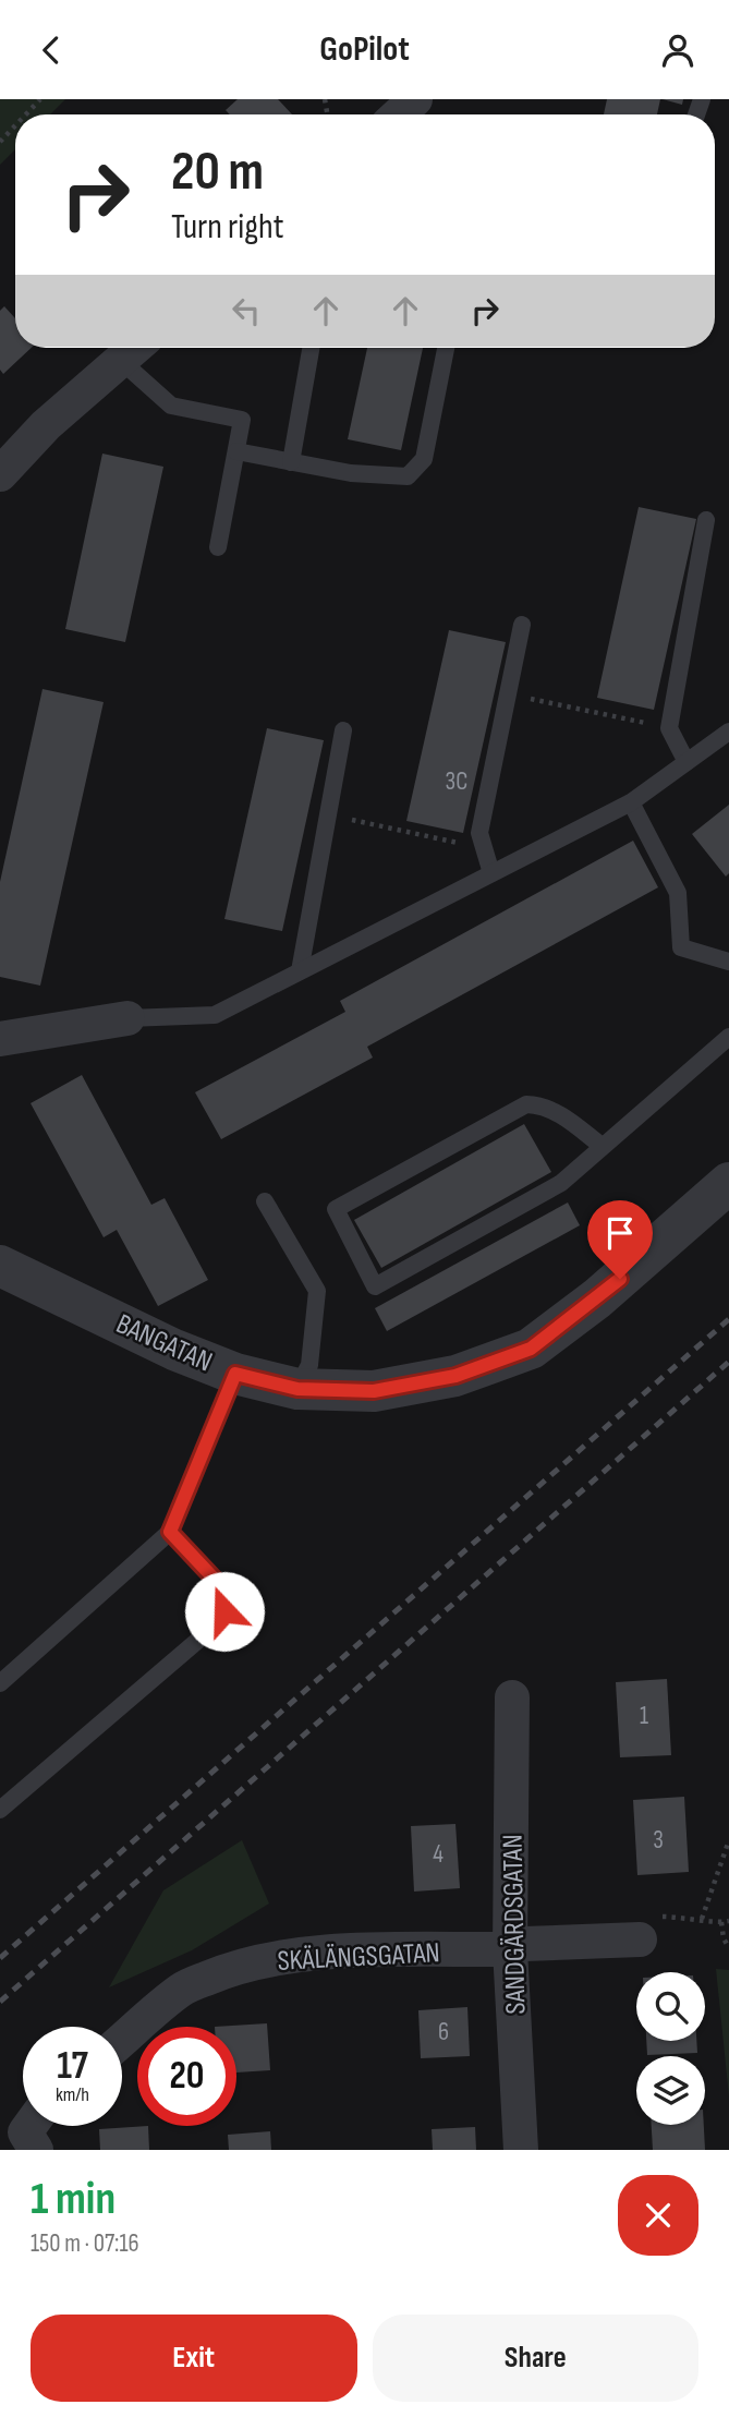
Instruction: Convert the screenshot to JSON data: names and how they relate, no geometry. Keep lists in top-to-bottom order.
{
  "streets": {
    "street": ["BANGATAN", "SANDGÄRDSGATAN", "SKÄLÄNGSGATAN"]
  },
  "crossings": [
    ["SANDGÄRDSGATAN", "SKÄLÄNGSGATAN"]
  ],
  "house_numbers": [
    "3C",
    "1",
    "3",
    "4",
    "6"
  ],
  "page": {
    "header": "GoPilot",
    "turn": ["20 m", "Turn right"],
    "speed": "17 km/h",
    "limit": "20",
    "heading": ["1 min", "150 m · 07:16"],
    "buttons": ["Exit", "Share"]
  }
}
